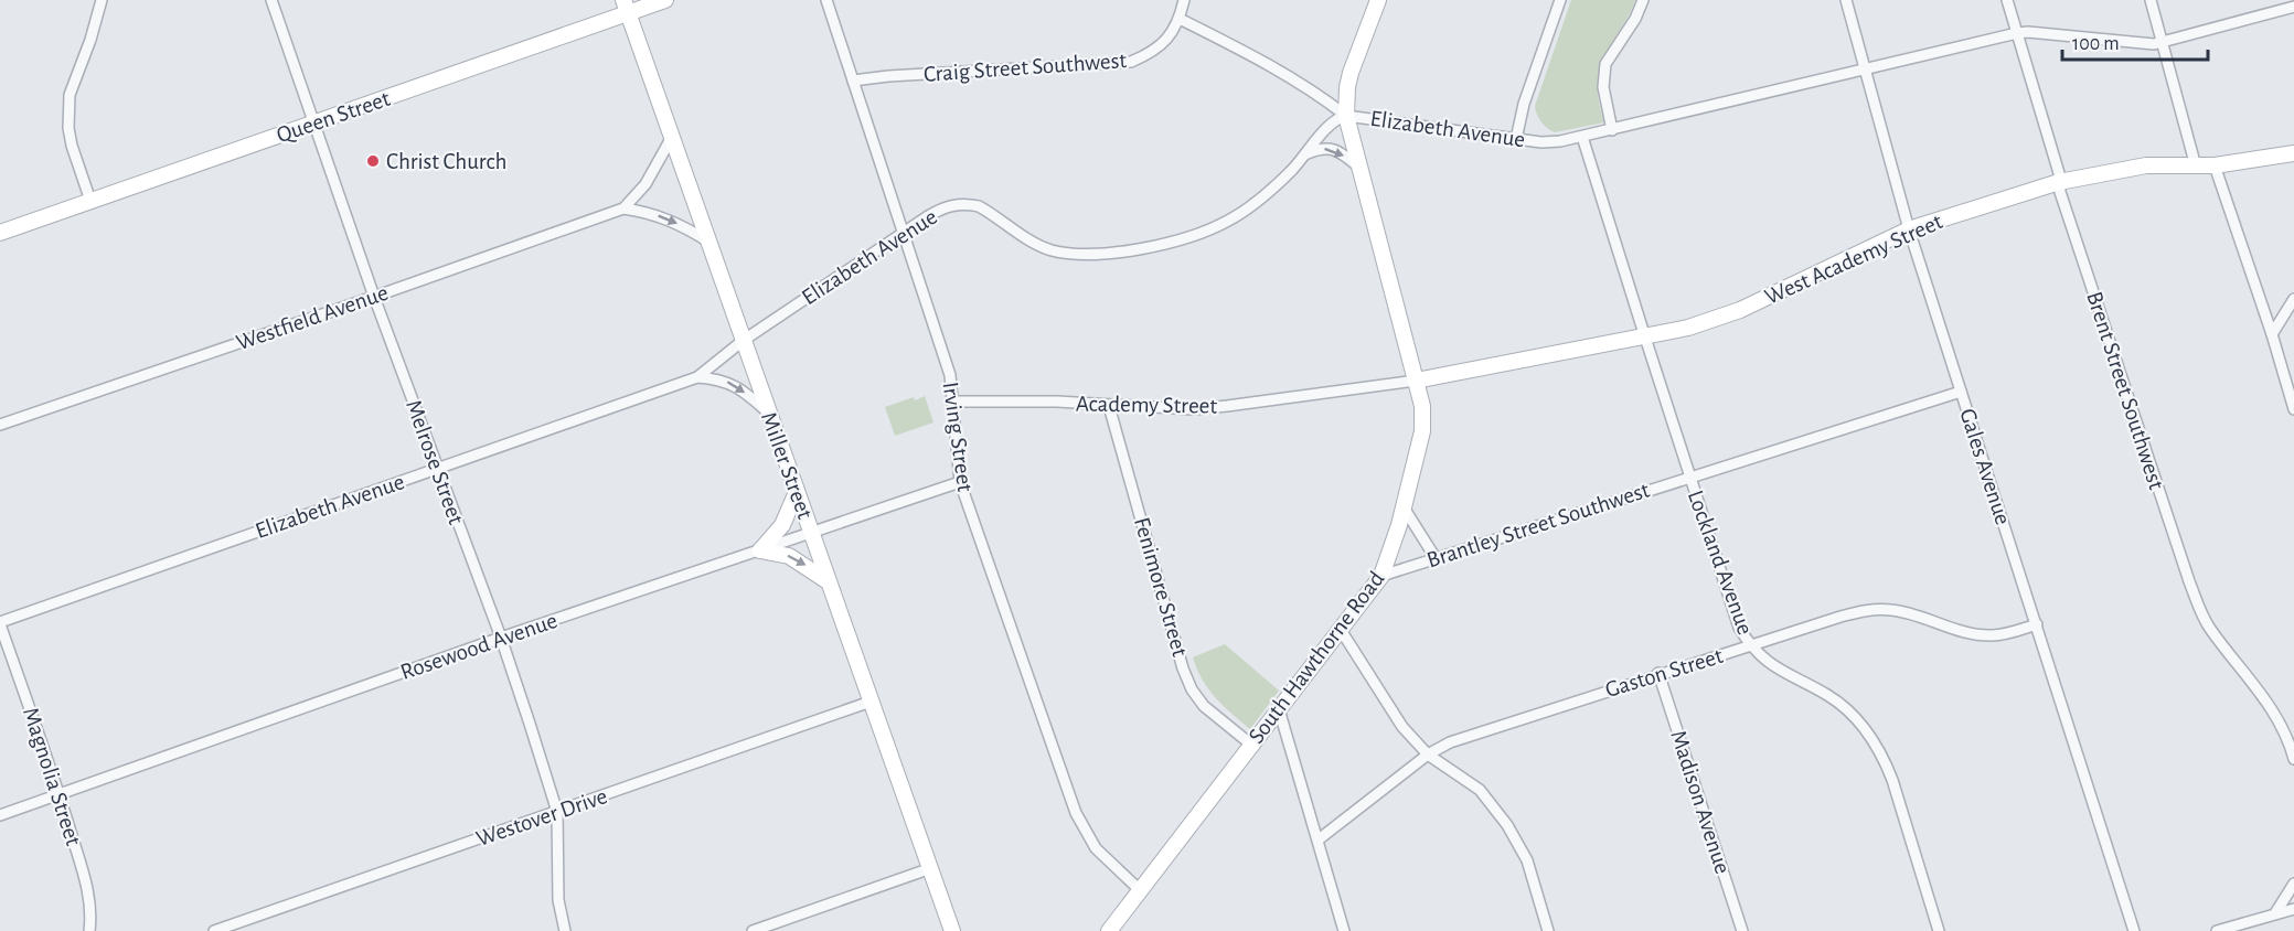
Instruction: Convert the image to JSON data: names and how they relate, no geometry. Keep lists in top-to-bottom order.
{
  "streets": {
    "main road": [
      "Queen Street",
      "West Academy Street",
      "Miller Street",
      "South Hawthorne Road"
    ],
    "street": [
      "Craig Street Southwest",
      "Elizabeth Avenue",
      "Westfield Avenue",
      "Brent Street Southwest",
      "Academy Street",
      "Irving Street",
      "Melrose Street",
      "Gales Avenue",
      "Brantley Street Southwest",
      "Lockland Avenue",
      "Fenimore Street",
      "Rosewood Avenue",
      "Gaston Street",
      "Magnolia Street",
      "Madison Avenue",
      "Westover Drive"
    ]
  },
  "crossings": [
    ["Craig Street Southwest", "Irving Street"],
    ["Queen Street", "Melrose Street"],
    ["Queen Street", "Miller Street"],
    ["Elizabeth Avenue", "Brent Street Southwest"],
    ["Elizabeth Avenue", "Irving Street"],
    ["Elizabeth Avenue", "Melrose Street"],
    ["Elizabeth Avenue", "Miller Street"],
    ["Elizabeth Avenue", "Gales Avenue"],
    ["Elizabeth Avenue", "Lockland Avenue"],
    ["Elizabeth Avenue", "South Hawthorne Road"],
    ["Elizabeth Avenue", "Magnolia Street"],
    ["West Academy Street", "Brent Street Southwest"],
    ["West Academy Street", "Academy Street"],
    ["West Academy Street", "Gales Avenue"],
    ["West Academy Street", "Lockland Avenue"],
    ["West Academy Street", "South Hawthorne Road"],
    ["Westfield Avenue", "Melrose Street"],
    ["Westfield Avenue", "Miller Street"],
    ["Academy Street", "Irving Street"],
    ["Academy Street", "Fenimore Street"],
    ["Academy Street", "South Hawthorne Road"],
    ["Irving Street", "Rosewood Avenue"],
    ["Irving Street", "South Hawthorne Road"],
    ["Melrose Street", "Rosewood Avenue"],
    ["Melrose Street", "Westover Drive"],
    ["Miller Street", "Rosewood Avenue"],
    ["Miller Street", "Westover Drive"],
    ["Gales Avenue", "Brantley Street Southwest"],
    ["Gales Avenue", "Gaston Street"],
    ["Brantley Street Southwest", "Lockland Avenue"],
    ["Brantley Street Southwest", "South Hawthorne Road"],
    ["Lockland Avenue", "Gaston Street"],
    ["Fenimore Street", "South Hawthorne Road"],
    ["Rosewood Avenue", "Magnolia Street"],
    ["Gaston Street", "Madison Avenue"]
  ],
  "places": ["Christ Church"],
  "scale_bar": "100 m"
}
